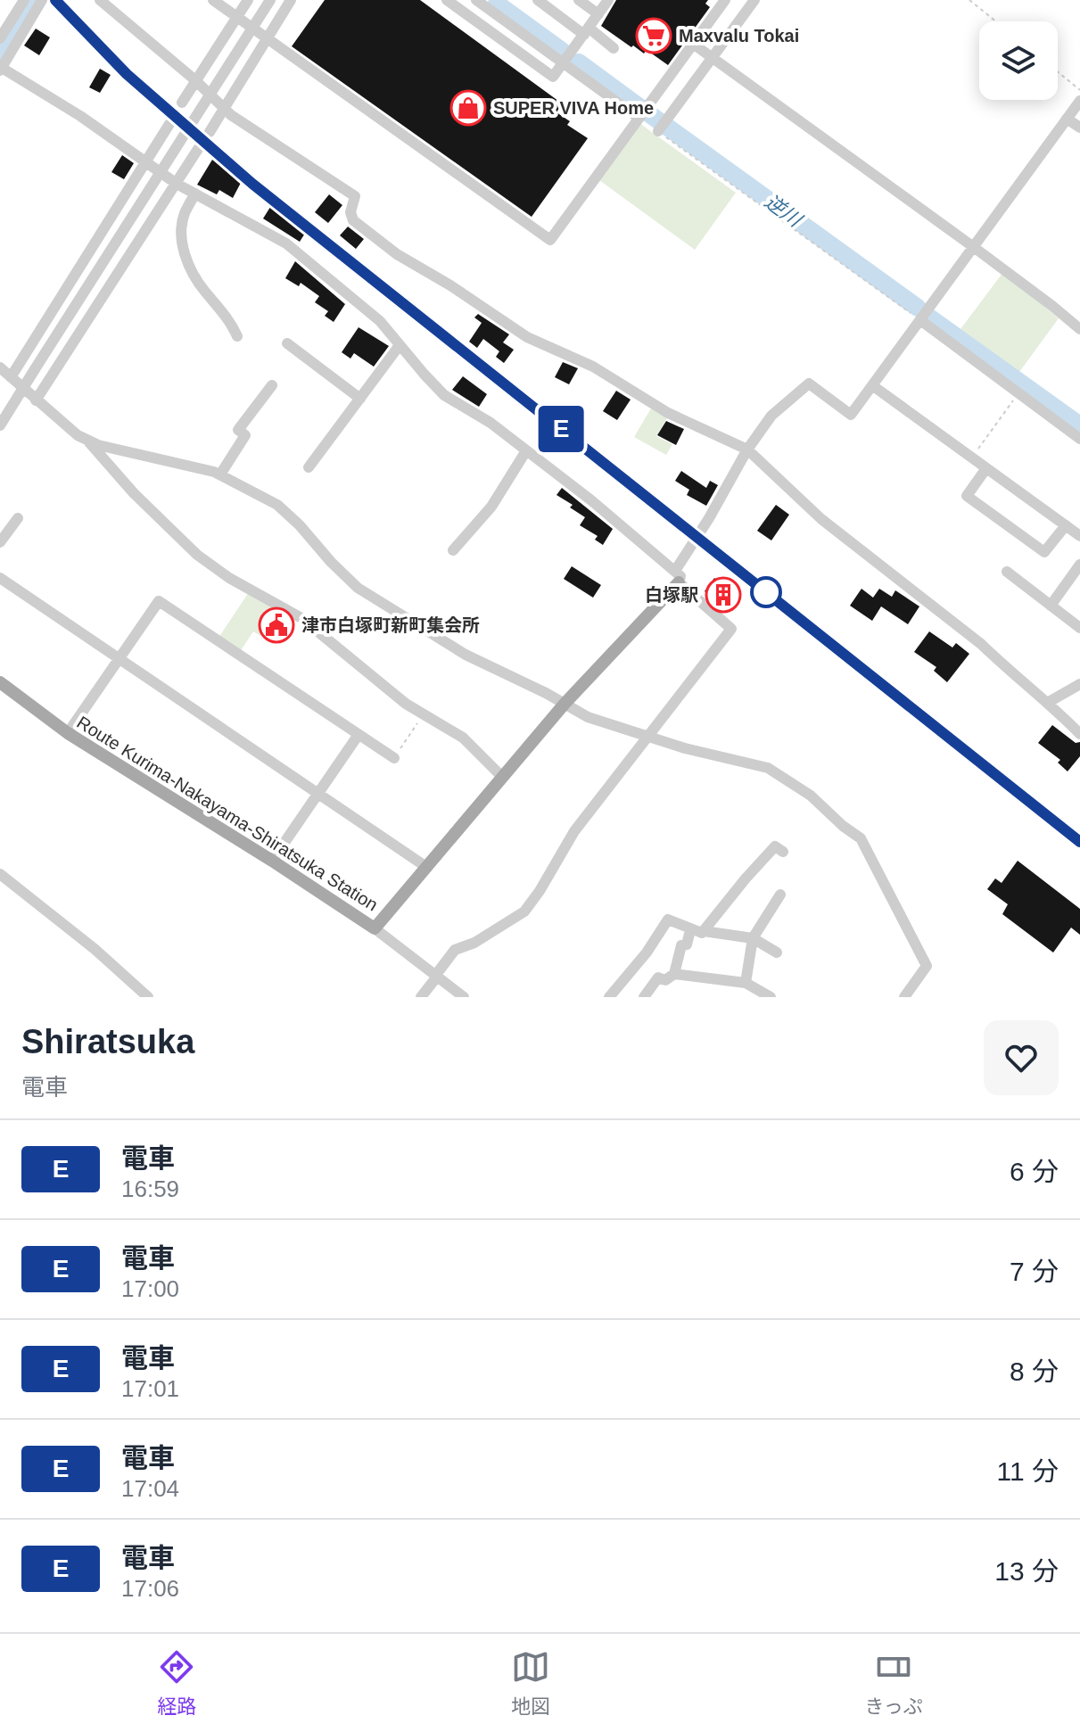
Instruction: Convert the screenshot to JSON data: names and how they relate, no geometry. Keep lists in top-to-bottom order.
{
  "streets": {
    "main road": ["Route Kurima-Nakayama-Shiratsuka Station"]
  },
  "water": ["逆川"],
  "places": {
    "supermarket": ["Maxvalu Tokai"],
    "shop": ["SUPER VIVA Home"],
    "building": ["白塚駅"],
    "public building": ["津市白塚町新町集会所"]
  },
  "page": {
    "on_map": "E",
    "heading": ["Shiratsuka", "電車"],
    "list": [
      {
        "mark": "E",
        "name": "電車",
        "note": "16:59",
        "value": "6 分"
      },
      {
        "mark": "E",
        "name": "電車",
        "note": "17:00",
        "value": "7 分"
      },
      {
        "mark": "E",
        "name": "電車",
        "note": "17:01",
        "value": "8 分"
      },
      {
        "mark": "E",
        "name": "電車",
        "note": "17:04",
        "value": "11 分"
      },
      {
        "mark": "E",
        "name": "電車",
        "note": "17:06",
        "value": "13 分"
      }
    ],
    "tabs": ["経路", "地図", "きっぷ"]
  }
}
